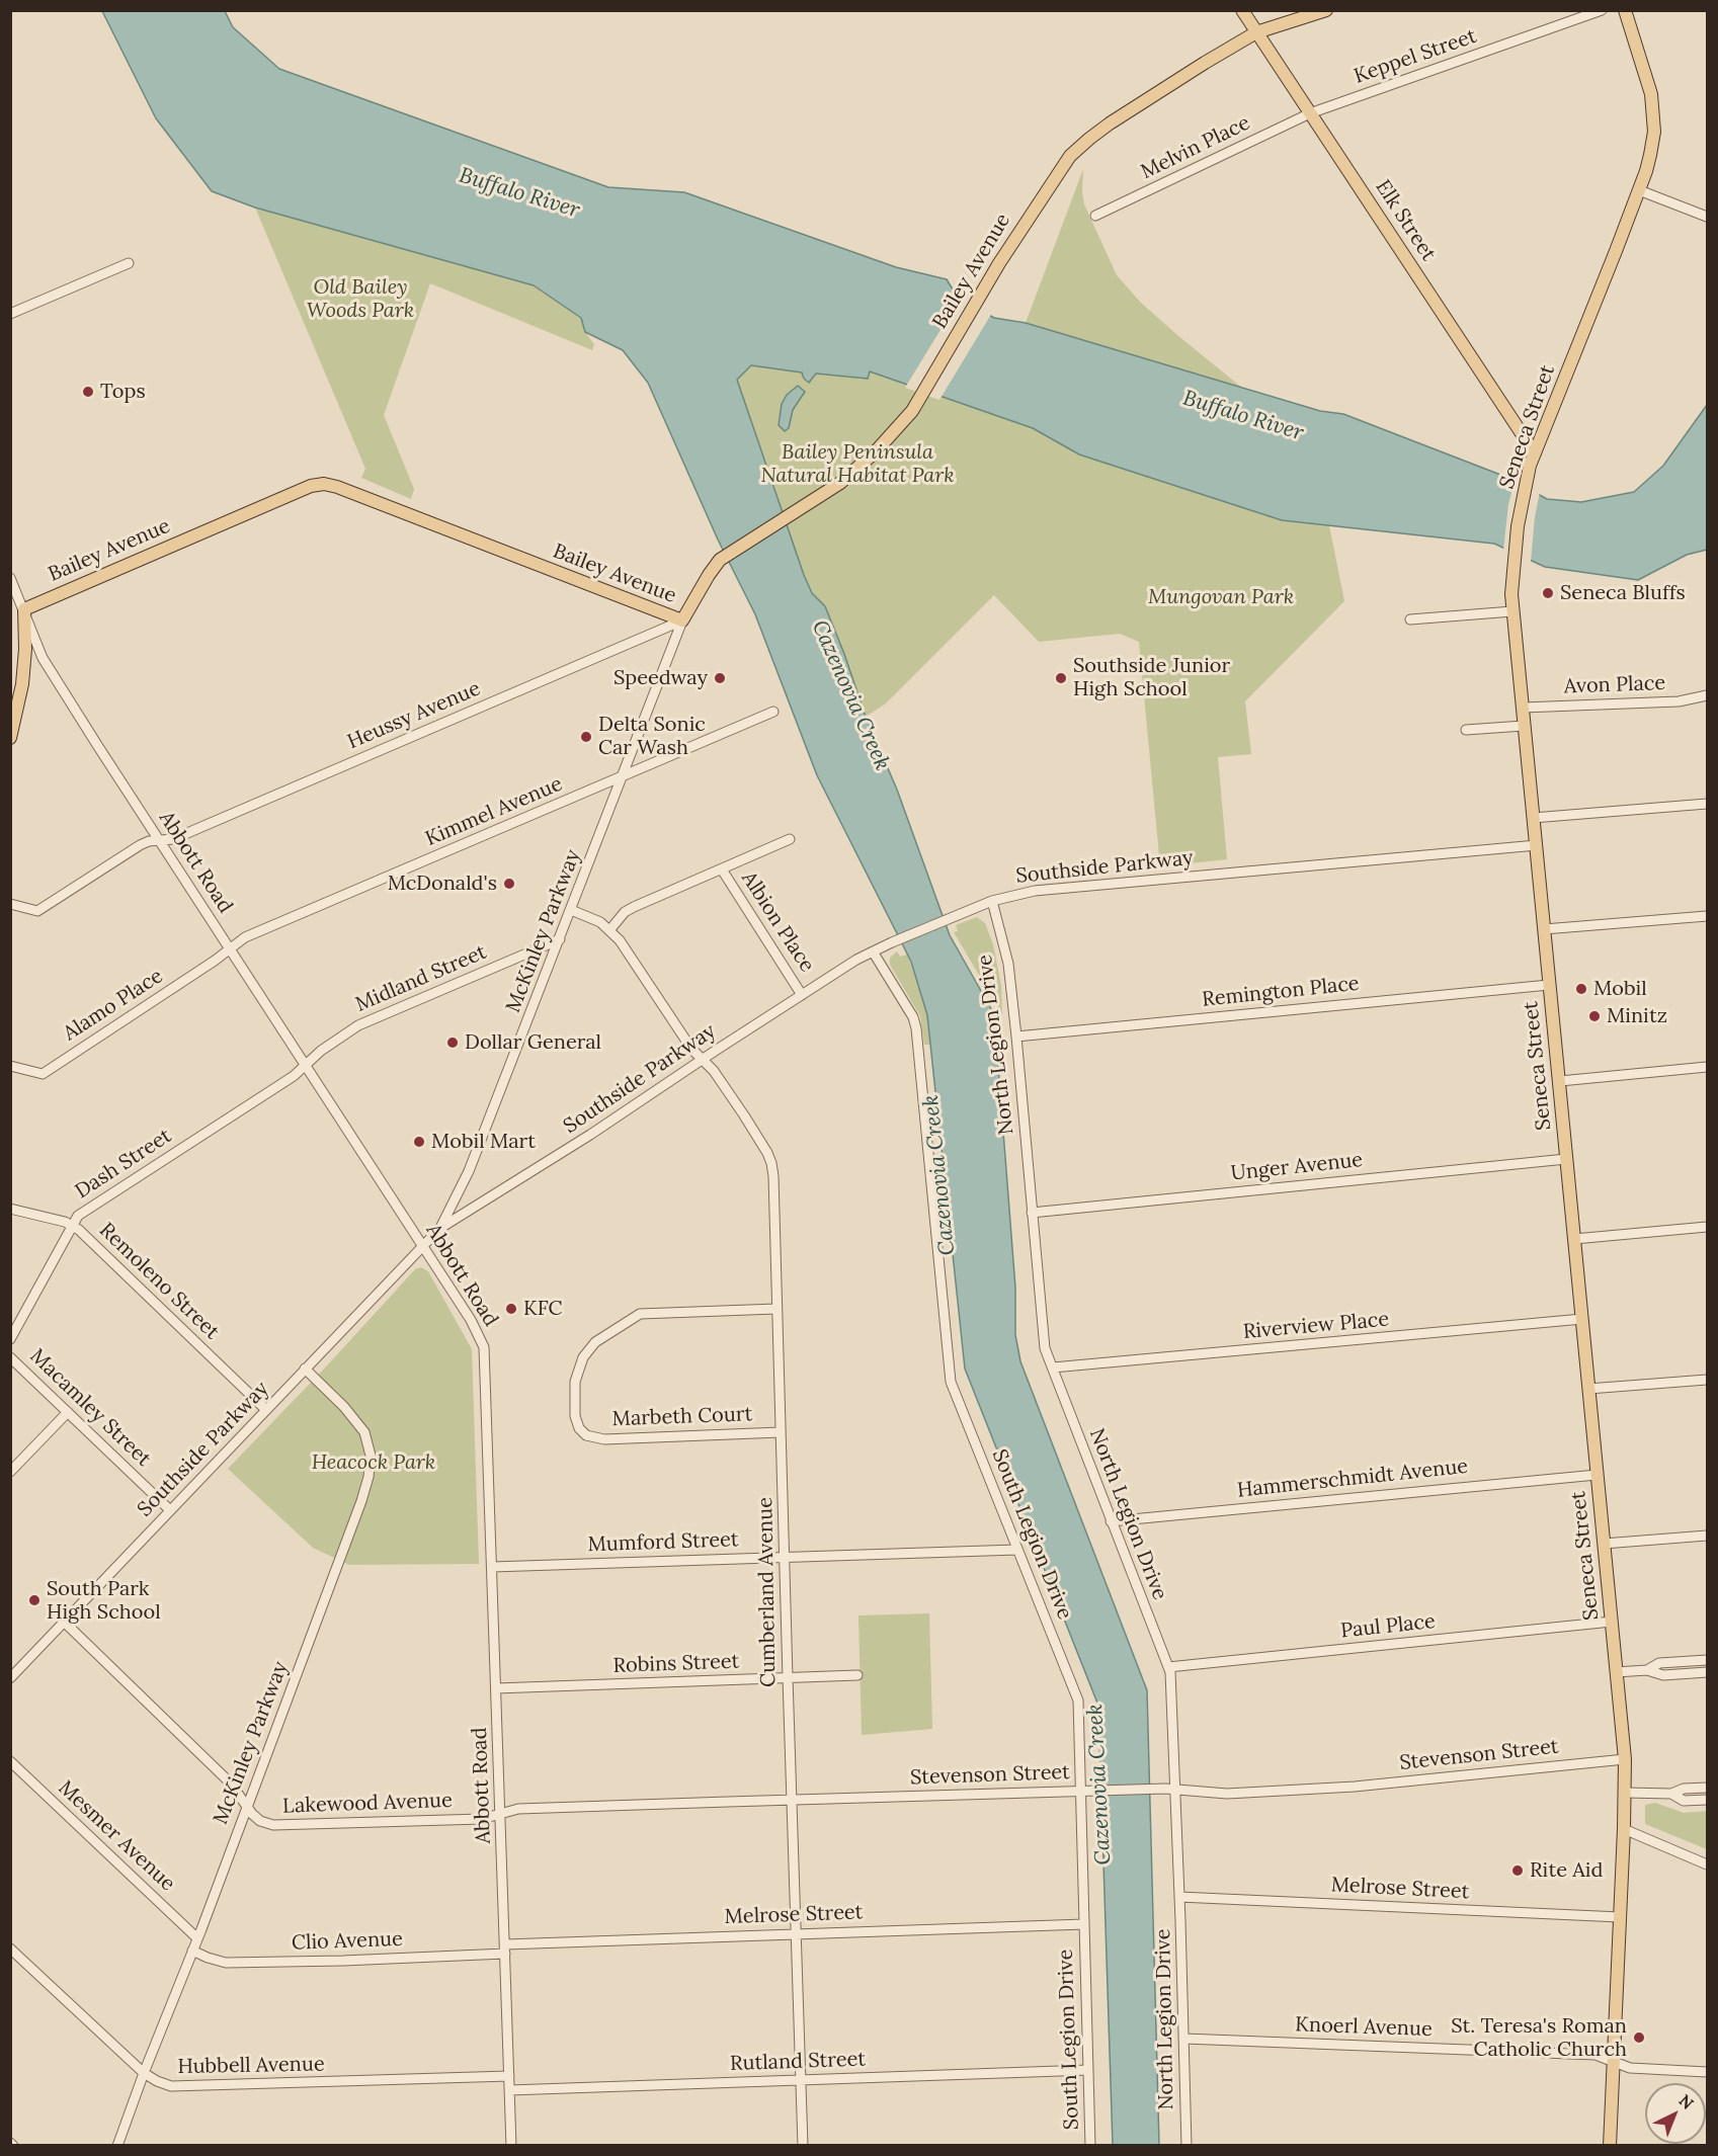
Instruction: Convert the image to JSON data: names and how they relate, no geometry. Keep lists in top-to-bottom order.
{
  "streets": {
    "main road": ["Elk Street", "Bailey Avenue", "Seneca Street"],
    "street": [
      "Keppel Street",
      "Melvin Place",
      "Avon Place",
      "Heussy Avenue",
      "Kimmel Avenue",
      "Abbott Road",
      "Southside Parkway",
      "Albion Place",
      "McKinley Parkway",
      "Midland Street",
      "Remington Place",
      "Alamo Place",
      "North Legion Drive",
      "Dash Street",
      "Unger Avenue",
      "Remoleno Street",
      "Riverview Place",
      "Macamley Street",
      "Marbeth Court",
      "Hammerschmidt Avenue",
      "South Legion Drive",
      "Mumford Street",
      "Cumberland Avenue",
      "Paul Place",
      "Robins Street",
      "Stevenson Street",
      "Lakewood Avenue",
      "Mesmer Avenue",
      "Melrose Street",
      "Clio Avenue",
      "Knoerl Avenue",
      "Rutland Street",
      "Hubbell Avenue"
    ]
  },
  "crossings": [
    ["Keppel Street", "Melvin Place"],
    ["Keppel Street", "Elk Street"],
    ["Melvin Place", "Elk Street"],
    ["Elk Street", "Bailey Avenue"],
    ["Elk Street", "Seneca Street"],
    ["Bailey Avenue", "Heussy Avenue"],
    ["Bailey Avenue", "Abbott Road"],
    ["Bailey Avenue", "McKinley Parkway"],
    ["Seneca Street", "Avon Place"],
    ["Seneca Street", "Southside Parkway"],
    ["Seneca Street", "Remington Place"],
    ["Seneca Street", "Unger Avenue"],
    ["Seneca Street", "Riverview Place"],
    ["Seneca Street", "Hammerschmidt Avenue"],
    ["Seneca Street", "Paul Place"],
    ["Seneca Street", "Stevenson Street"],
    ["Seneca Street", "Melrose Street"],
    ["Seneca Street", "Knoerl Avenue"],
    ["Heussy Avenue", "Abbott Road"],
    ["Heussy Avenue", "McKinley Parkway"],
    ["Kimmel Avenue", "Abbott Road"],
    ["Kimmel Avenue", "McKinley Parkway"],
    ["Kimmel Avenue", "Alamo Place"],
    ["Abbott Road", "Southside Parkway"],
    ["Abbott Road", "McKinley Parkway"],
    ["Abbott Road", "Midland Street"],
    ["Abbott Road", "Alamo Place"],
    ["Abbott Road", "Dash Street"],
    ["Abbott Road", "Mumford Street"],
    ["Abbott Road", "Robins Street"],
    ["Abbott Road", "Stevenson Street"],
    ["Abbott Road", "Lakewood Avenue"],
    ["Abbott Road", "Melrose Street"],
    ["Abbott Road", "Clio Avenue"],
    ["Abbott Road", "Rutland Street"],
    ["Abbott Road", "Hubbell Avenue"],
    ["Southside Parkway", "Albion Place"],
    ["Southside Parkway", "McKinley Parkway"],
    ["Southside Parkway", "North Legion Drive"],
    ["Southside Parkway", "Remoleno Street"],
    ["Southside Parkway", "Macamley Street"],
    ["Southside Parkway", "South Legion Drive"],
    ["Southside Parkway", "Cumberland Avenue"],
    ["Southside Parkway", "Lakewood Avenue"],
    ["McKinley Parkway", "Midland Street"],
    ["McKinley Parkway", "Lakewood Avenue"],
    ["McKinley Parkway", "Mesmer Avenue"],
    ["McKinley Parkway", "Clio Avenue"],
    ["McKinley Parkway", "Hubbell Avenue"],
    ["Midland Street", "Dash Street"],
    ["Remington Place", "North Legion Drive"],
    ["North Legion Drive", "Unger Avenue"],
    ["North Legion Drive", "Riverview Place"],
    ["North Legion Drive", "Hammerschmidt Avenue"],
    ["North Legion Drive", "Paul Place"],
    ["North Legion Drive", "Stevenson Street"],
    ["North Legion Drive", "Melrose Street"],
    ["North Legion Drive", "Knoerl Avenue"],
    ["Dash Street", "Remoleno Street"],
    ["Marbeth Court", "Cumberland Avenue"],
    ["South Legion Drive", "Mumford Street"],
    ["South Legion Drive", "Stevenson Street"],
    ["South Legion Drive", "Melrose Street"],
    ["South Legion Drive", "Rutland Street"],
    ["Mumford Street", "Cumberland Avenue"],
    ["Cumberland Avenue", "Robins Street"],
    ["Cumberland Avenue", "Stevenson Street"],
    ["Cumberland Avenue", "Melrose Street"],
    ["Cumberland Avenue", "Rutland Street"],
    ["Stevenson Street", "Lakewood Avenue"],
    ["Melrose Street", "Clio Avenue"]
  ],
  "water": ["Buffalo River", "Cazenovia Creek"],
  "parks": [
    "Old Bailey Woods Park",
    "Bailey Peninsula Natural Habitat Park",
    "Mungovan Park",
    "Heacock Park"
  ],
  "places": [
    "Tops",
    "Seneca Bluffs",
    "Speedway",
    "Southside Junior High School",
    "Delta Sonic Car Wash",
    "McDonald's",
    "Mobil",
    "Minitz",
    "Dollar General",
    "Mobil Mart",
    "KFC",
    "South Park High School",
    "Rite Aid",
    "St. Teresa's Roman Catholic Church"
  ],
  "north": "top right"
}
